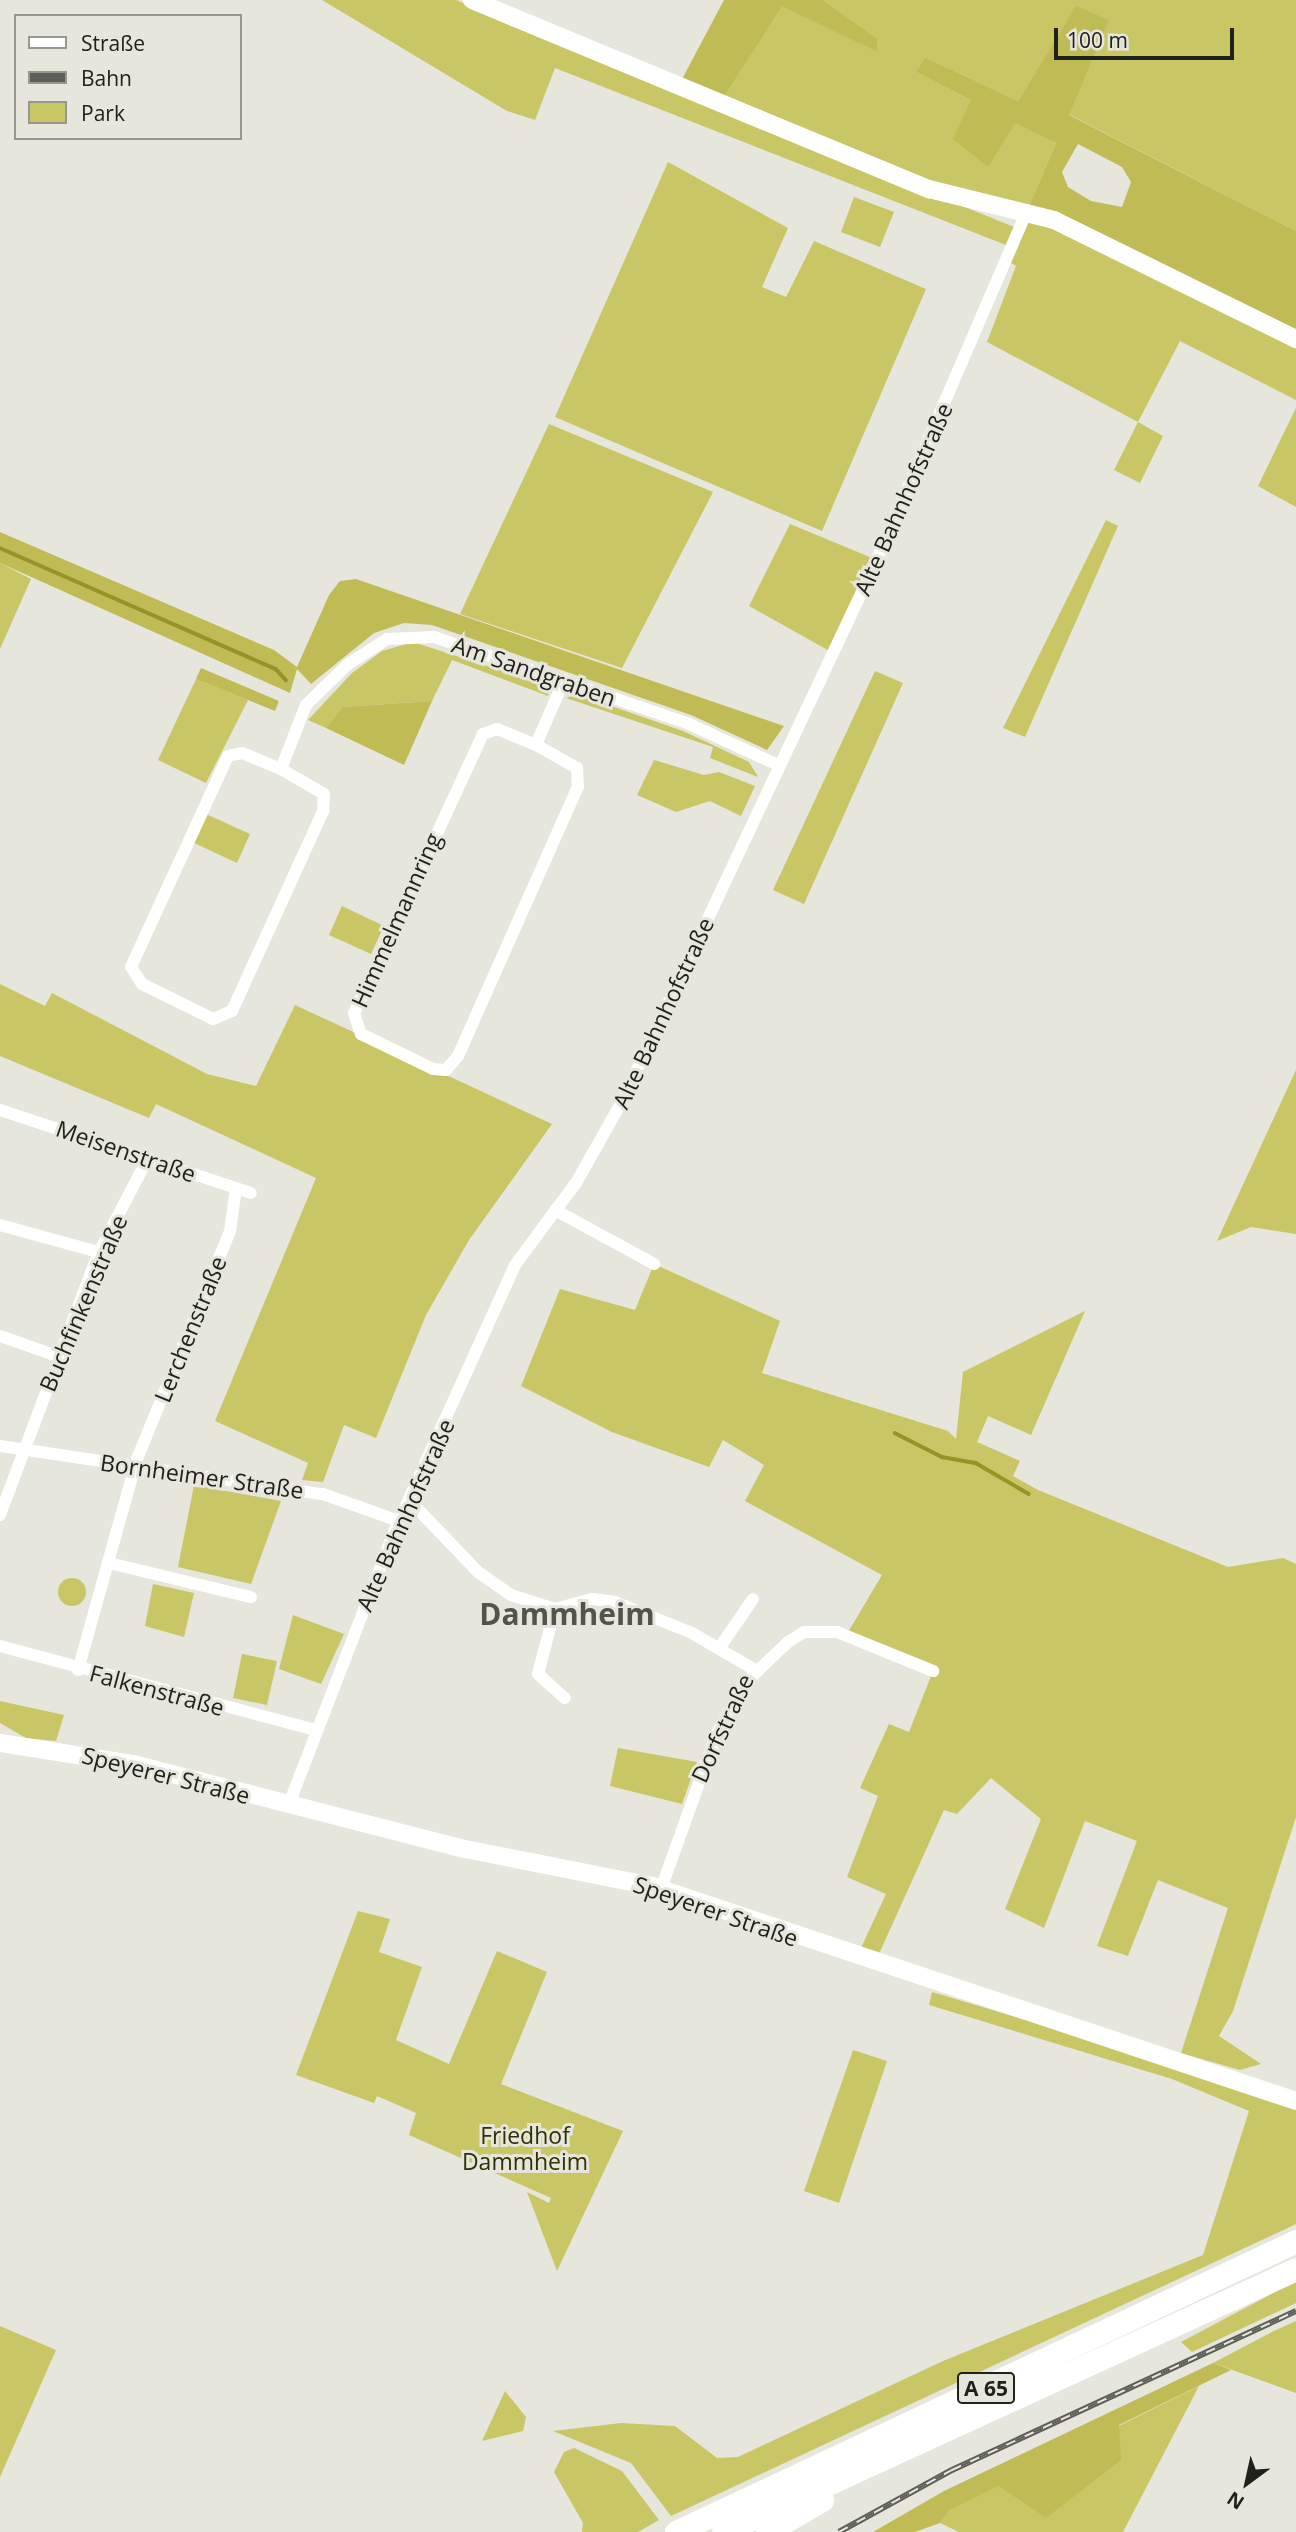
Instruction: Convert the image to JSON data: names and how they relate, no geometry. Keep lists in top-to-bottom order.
{
  "streets": {
    "highway": ["A 65"],
    "street": [
      "Alte Bahnhofstraße",
      "Am Sandgraben",
      "Himmelmannring",
      "Meisenstraße",
      "Buchfinkenstraße",
      "Lerchenstraße",
      "Bornheimer Straße",
      "Falkenstraße",
      "Dorfstraße",
      "Speyerer Straße"
    ]
  },
  "crossings": [
    ["Alte Bahnhofstraße", "Am Sandgraben"],
    ["Alte Bahnhofstraße", "Bornheimer Straße"],
    ["Alte Bahnhofstraße", "Falkenstraße"],
    ["Alte Bahnhofstraße", "Speyerer Straße"],
    ["Meisenstraße", "Buchfinkenstraße"],
    ["Meisenstraße", "Lerchenstraße"],
    ["Buchfinkenstraße", "Bornheimer Straße"],
    ["Lerchenstraße", "Bornheimer Straße"],
    ["Lerchenstraße", "Falkenstraße"],
    ["Dorfstraße", "Speyerer Straße"]
  ],
  "districts": ["Dammheim"],
  "parks": ["Friedhof Dammheim"],
  "legend": ["Straße", "Bahn", "Park"],
  "scale_bar": "100 m",
  "north": "bottom left"
}
